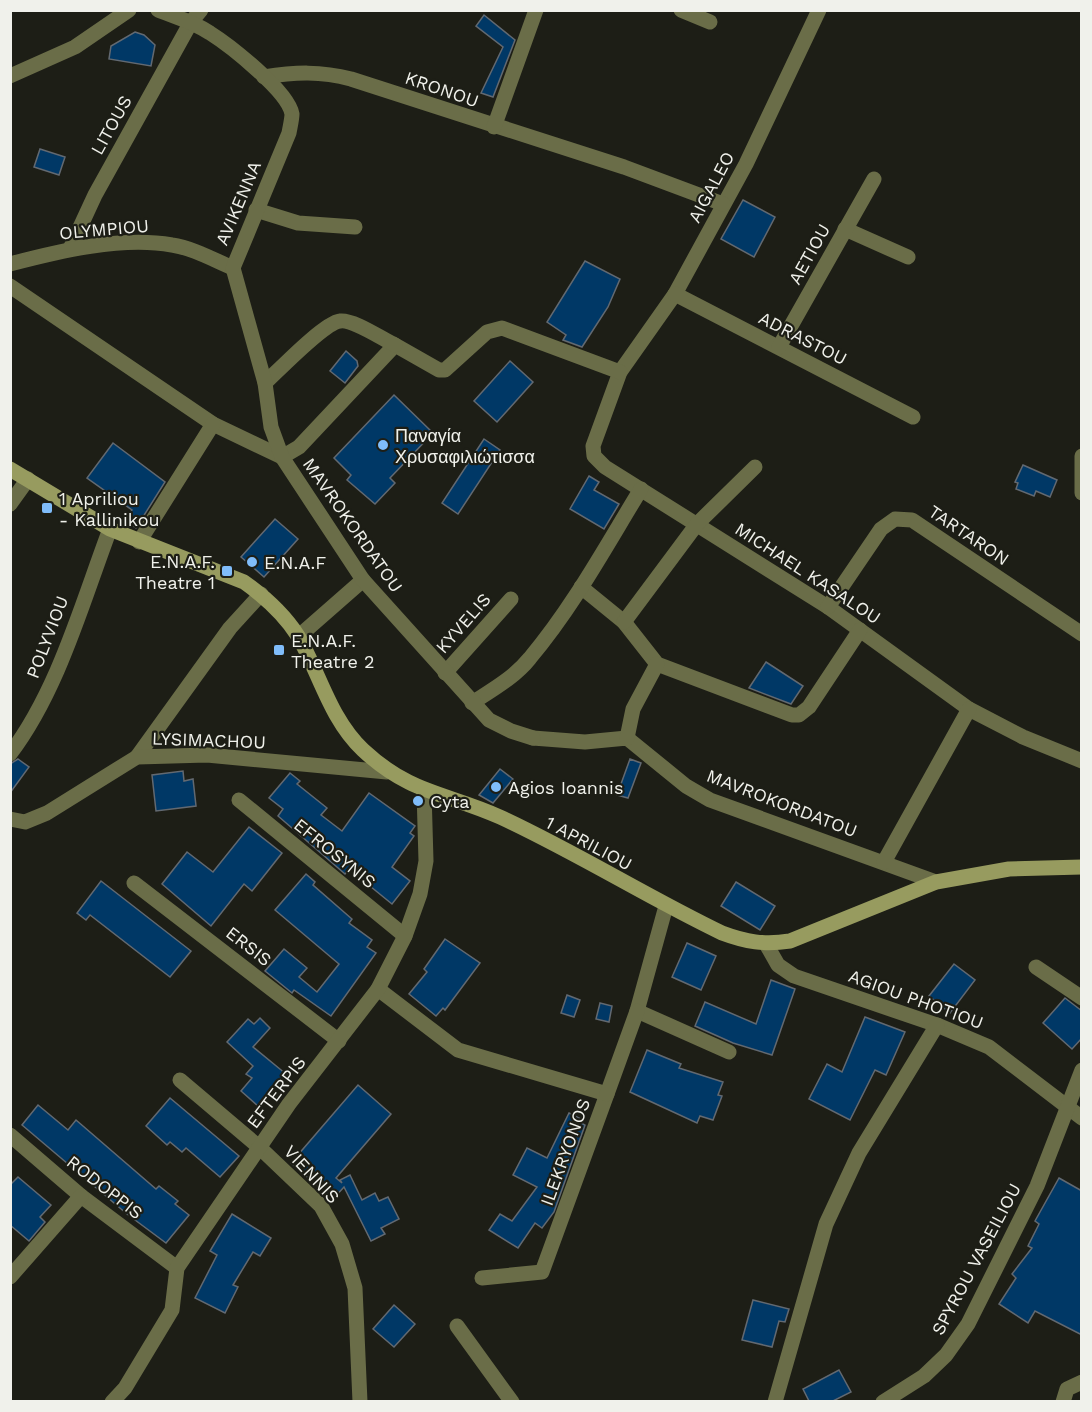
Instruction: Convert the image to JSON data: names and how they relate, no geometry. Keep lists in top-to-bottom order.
{
  "streets": {
    "main road": ["1 APRILIOU"],
    "street": [
      "KRONOU",
      "LITOUS",
      "AIGALEO",
      "AVIKENNA",
      "OLYMPIOU",
      "AETIOU",
      "ADRASTOU",
      "MAVROKORDATOU",
      "TARTARON",
      "MICHAEL KASALOU",
      "KYVELIS",
      "POLYVIOU",
      "LYSIMACHOU",
      "EFROSYNIS",
      "ERSIS",
      "AGIOU PHOTIOU",
      "EFTERPIS",
      "ILEKRYONOS",
      "VIENNIS",
      "RODOPPIS",
      "SPYROU VASEILIOU"
    ]
  },
  "crossings": [
    ["KRONOU", "AIGALEO"],
    ["KRONOU", "AVIKENNA"],
    ["LITOUS", "OLYMPIOU"],
    ["AIGALEO", "ADRASTOU"],
    ["AIGALEO", "MICHAEL KASALOU"],
    ["AVIKENNA", "OLYMPIOU"],
    ["AVIKENNA", "MAVROKORDATOU"],
    ["AETIOU", "ADRASTOU"],
    ["MAVROKORDATOU", "KYVELIS"],
    ["MAVROKORDATOU", "1 APRILIOU"],
    ["TARTARON", "MICHAEL KASALOU"],
    ["POLYVIOU", "1 APRILIOU"],
    ["LYSIMACHOU", "1 APRILIOU"],
    ["1 APRILIOU", "AGIOU PHOTIOU"],
    ["1 APRILIOU", "EFTERPIS"],
    ["EFROSYNIS", "EFTERPIS"],
    ["ERSIS", "EFTERPIS"],
    ["AGIOU PHOTIOU", "SPYROU VASEILIOU"],
    ["EFTERPIS", "ILEKRYONOS"],
    ["EFTERPIS", "VIENNIS"],
    ["EFTERPIS", "RODOPPIS"]
  ],
  "places": {
    "other": [
      "Παναγία Χρυσαφιλιώτισσα",
      "E.N.A.F",
      "Agios Ioannis",
      "Cyta"
    ],
    "transit": ["1 Apriliou - Kallinikou", "E.N.A.F. Theatre 1", "E.N.A.F. Theatre 2"]
  }
}
